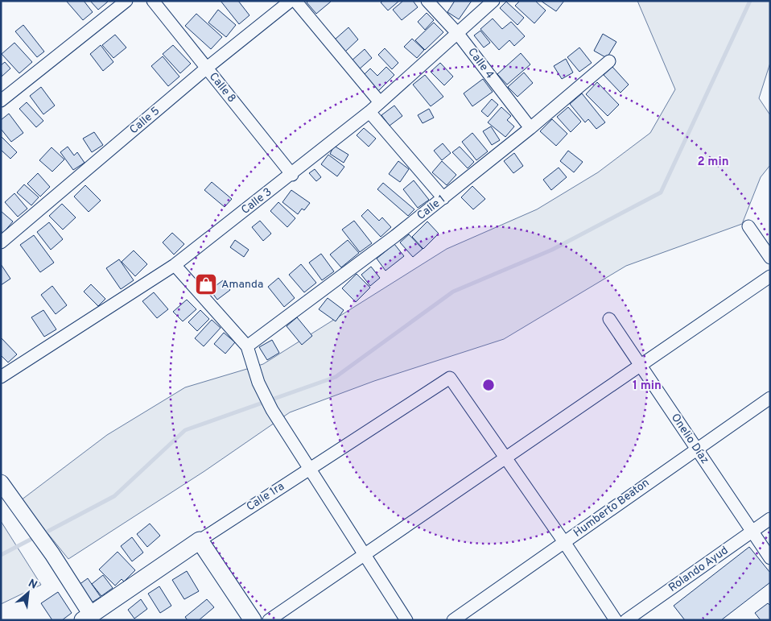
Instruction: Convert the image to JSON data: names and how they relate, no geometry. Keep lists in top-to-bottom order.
{
  "streets": {
    "main road": ["Calle 1ra"],
    "street": [
      "Calle 4",
      "Calle 8",
      "Calle 5",
      "Calle 3",
      "Calle 1",
      "Onelio Díaz",
      "Humberto Beaton",
      "Rolando Ayud"
    ]
  },
  "crossings": [
    ["Calle 4", "Calle 3"],
    ["Calle 4", "Calle 1"],
    ["Calle 8", "Calle 5"],
    ["Calle 8", "Calle 3"],
    ["Onelio Díaz", "Humberto Beaton"],
    ["Onelio Díaz", "Rolando Ayud"]
  ],
  "places": {
    "shop": ["Amanda"]
  },
  "north": "top right",
  "rings": ["2 min", "1 min"]
}
